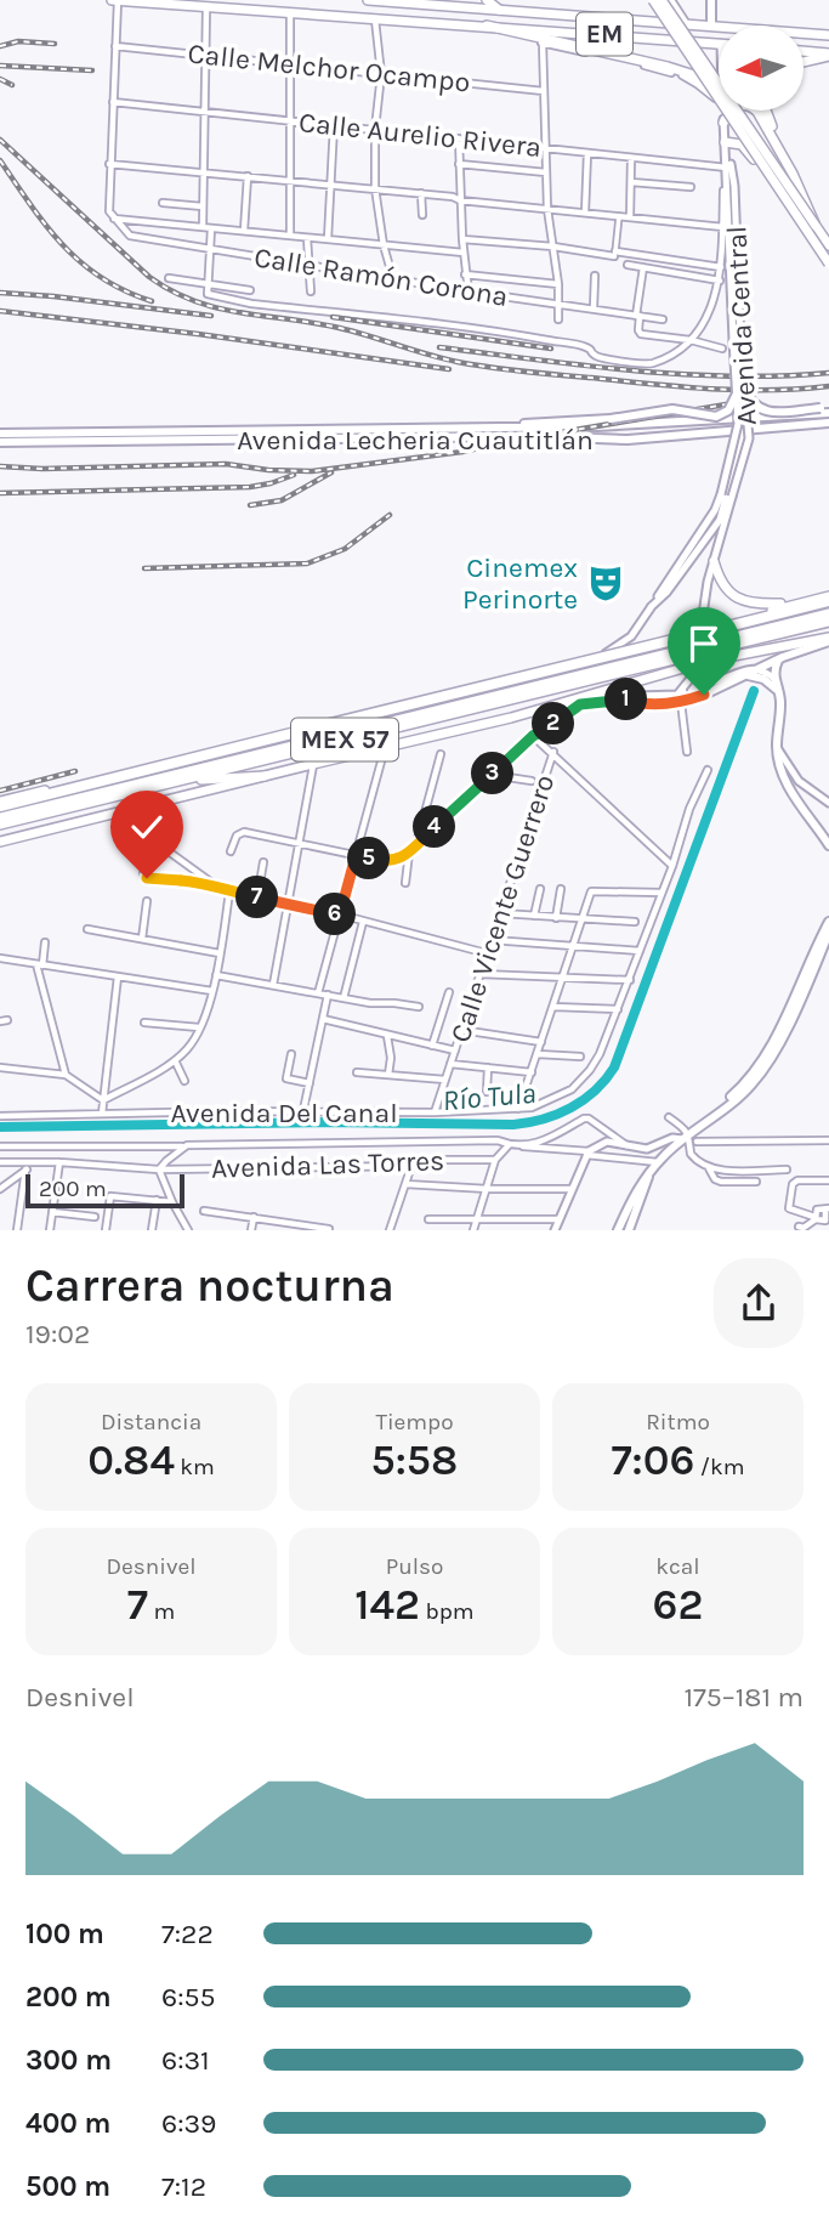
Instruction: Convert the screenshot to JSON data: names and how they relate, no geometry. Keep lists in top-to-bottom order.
{
  "streets": {
    "main road": ["EM", "Avenida Lecheria Cuautitlán", "MEX 57"],
    "street": [
      "Calle Melchor Ocampo",
      "Calle Aurelio Rivera",
      "Calle Ramón Corona",
      "Avenida Central",
      "Calle Vicente Guerrero",
      "Avenida Del Canal",
      "Avenida Las Torres"
    ]
  },
  "crossings": [
    ["Calle Aurelio Rivera", "Avenida Central"],
    ["Calle Vicente Guerrero", "Avenida Del Canal"]
  ],
  "water": ["Río Tula"],
  "places": {
    "theatre": ["Cinemex Perinorte"]
  },
  "scale_bar": "200 m",
  "north": "left",
  "page": {
    "pins": [
      "1",
      "2",
      "3",
      "4",
      "5",
      "7",
      "6"
    ],
    "scale": "200 m",
    "heading": ["Carrera nocturna", "19:02"],
    "stats": [
      ["Distancia", "0.84 km"],
      ["Tiempo", "5:58"],
      ["Ritmo", "7:06 /km"],
      ["Desnivel", "7 m"],
      ["Pulso", "142 bpm"],
      ["kcal", "62"]
    ],
    "chart": ["Desnivel", "175–181 m"],
    "list": [
      {
        "name": "100 m",
        "note": "7:22"
      },
      {
        "name": "200 m",
        "note": "6:55"
      },
      {
        "name": "300 m",
        "note": "6:31"
      },
      {
        "name": "400 m",
        "note": "6:39"
      },
      {
        "name": "500 m",
        "note": "7:12"
      }
    ]
  }
}
